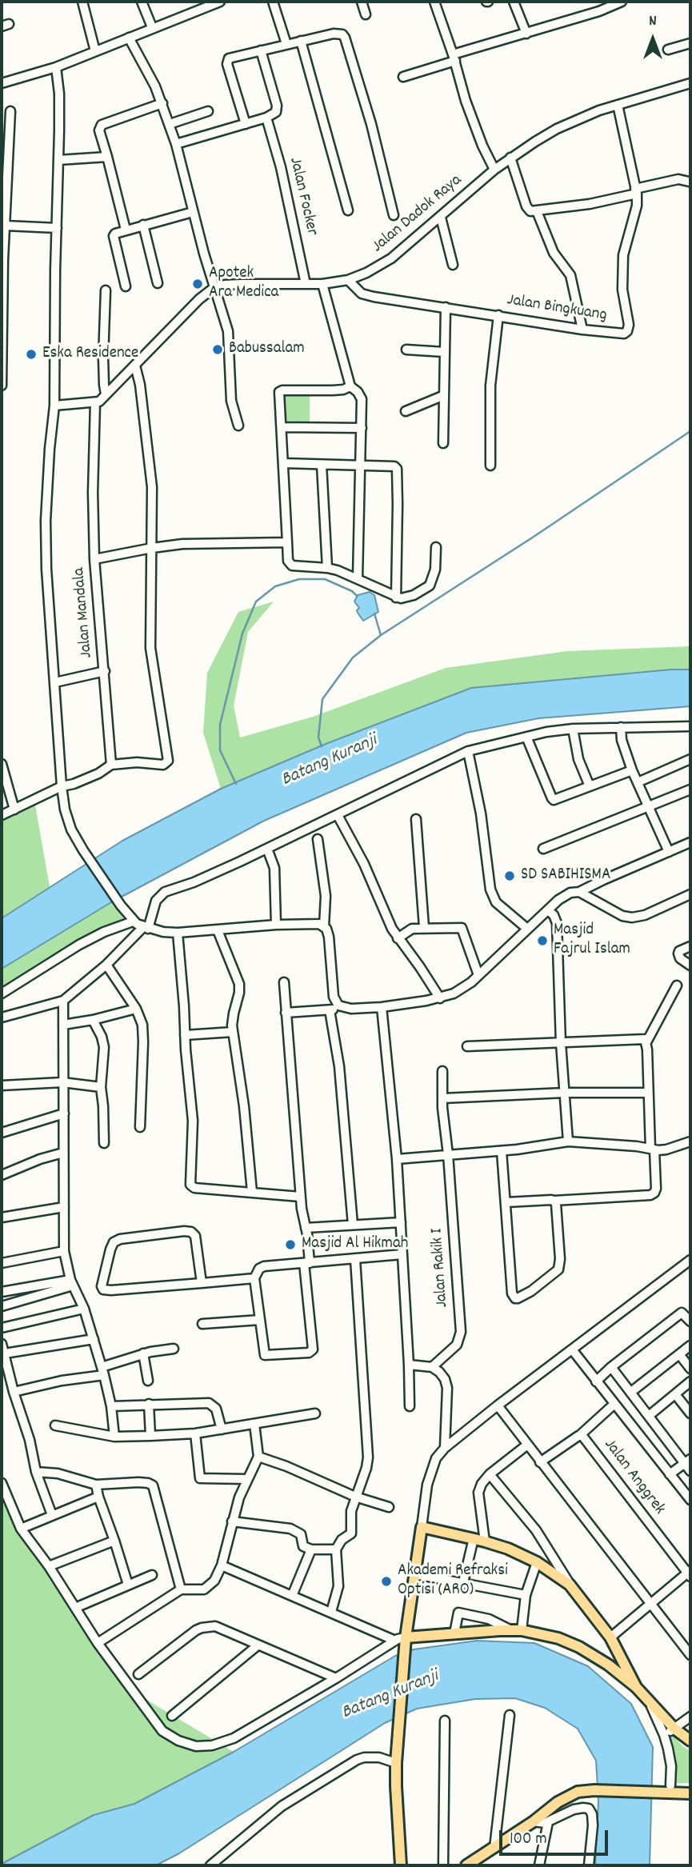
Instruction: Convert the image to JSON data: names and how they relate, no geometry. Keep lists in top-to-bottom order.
{
  "streets": {
    "street": [
      "Jalan Focker",
      "Jalan Dadok Raya",
      "Jalan Bingkuang",
      "Jalan Mandala",
      "Jalan Rakik I",
      "Jalan Anggrek"
    ]
  },
  "crossings": [
    ["Jalan Focker", "Jalan Dadok Raya"],
    ["Jalan Dadok Raya", "Jalan Bingkuang"]
  ],
  "water": ["Batang Kuranji"],
  "places": [
    "Apotek Ara Medica",
    "Babussalam",
    "Eska Residence",
    "SD SABIHISMA",
    "Masjid Fajrul Islam",
    "Masjid Al Hikmah",
    "Akademi Refraksi Optisi (ARO)"
  ],
  "scale_bar": "100 m",
  "north": "top"
}
